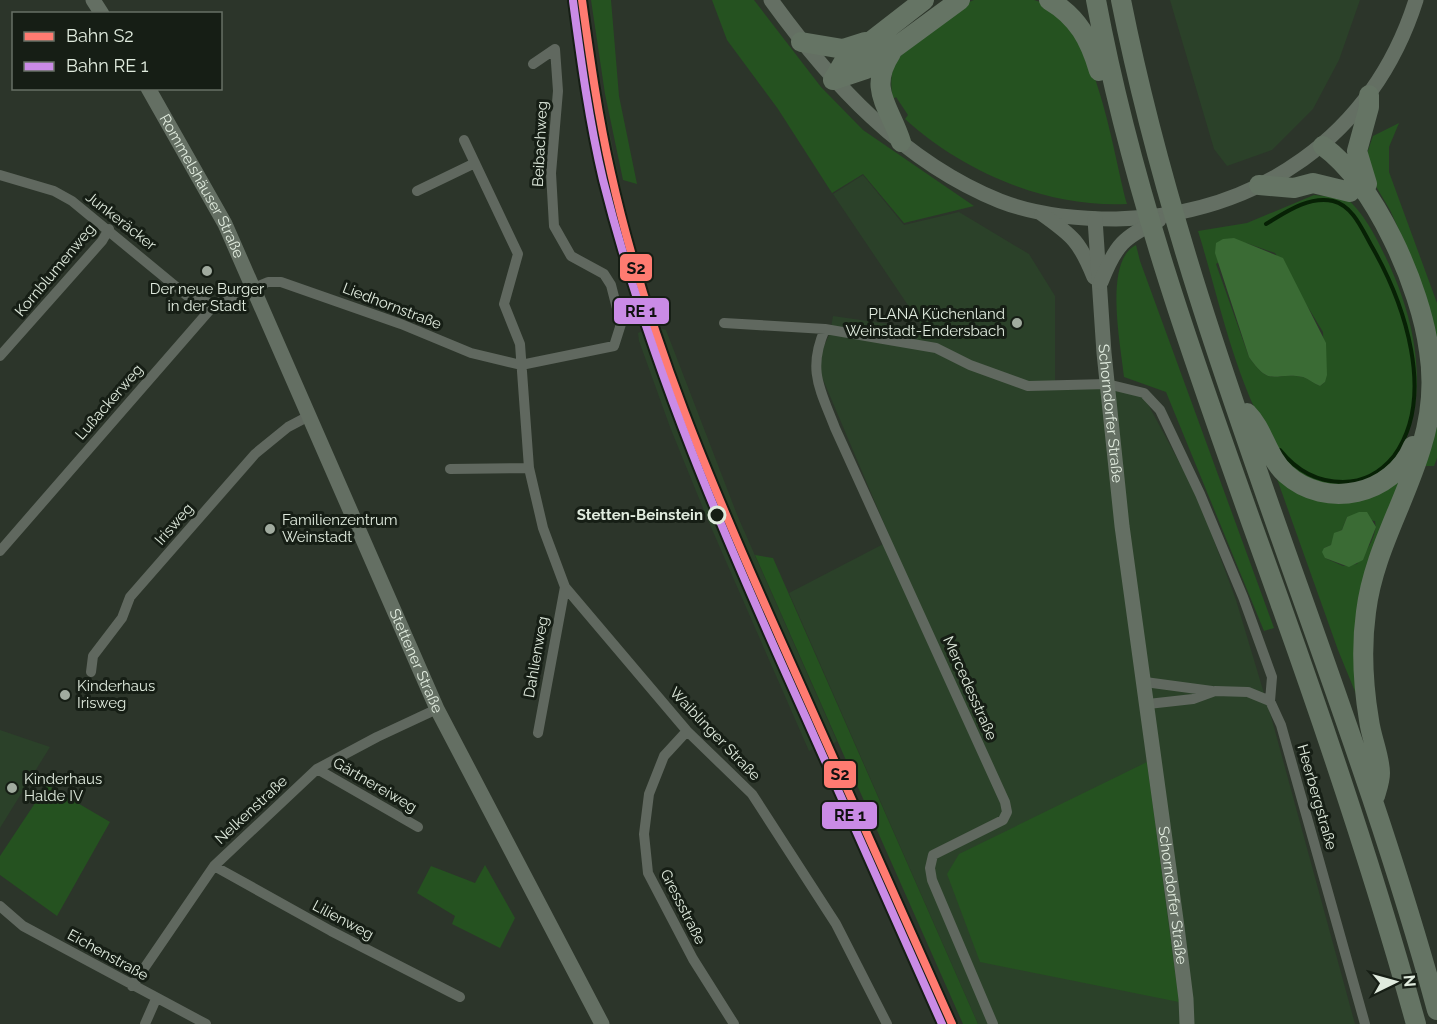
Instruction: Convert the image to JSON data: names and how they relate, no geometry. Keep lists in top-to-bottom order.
{
  "streets": {
    "street": [
      "Beibachweg",
      "Rommelshäuser Straße",
      "Junkeräcker",
      "Kornblumenweg",
      "Liedhornstraße",
      "Lußackerweg",
      "Schorndorfer Straße",
      "Irisweg",
      "Dahlienweg",
      "Stettener Straße",
      "Mercedesstraße",
      "Waiblinger Straße",
      "Gärtnereiweg",
      "Heerbergstraße",
      "Nelkenstraße",
      "Gressstraße",
      "Lilienweg",
      "Eichenstraße"
    ]
  },
  "crossings": [
    ["Beibachweg", "Liedhornstraße"],
    ["Rommelshäuser Straße", "Liedhornstraße"],
    ["Rommelshäuser Straße", "Lußackerweg"],
    ["Rommelshäuser Straße", "Stettener Straße"],
    ["Junkeräcker", "Kornblumenweg"],
    ["Junkeräcker", "Lußackerweg"],
    ["Liedhornstraße", "Lußackerweg"],
    ["Liedhornstraße", "Stettener Straße"],
    ["Liedhornstraße", "Waiblinger Straße"],
    ["Lußackerweg", "Stettener Straße"],
    ["Irisweg", "Stettener Straße"],
    ["Dahlienweg", "Waiblinger Straße"],
    ["Stettener Straße", "Nelkenstraße"],
    ["Waiblinger Straße", "Gressstraße"],
    ["Gärtnereiweg", "Nelkenstraße"],
    ["Nelkenstraße", "Lilienweg"],
    ["Nelkenstraße", "Eichenstraße"]
  ],
  "places": [
    "Der neue Burger in der Stadt",
    "PLANA Küchenland Weinstadt-Endersbach",
    "Stetten-Beinstein",
    "Familienzentrum Weinstadt",
    "Kinderhaus Irisweg",
    "Kinderhaus Halde IV"
  ],
  "lines": ["rail line S2"],
  "legend": ["Bahn S2", "Bahn RE 1"],
  "north": "right"
}
